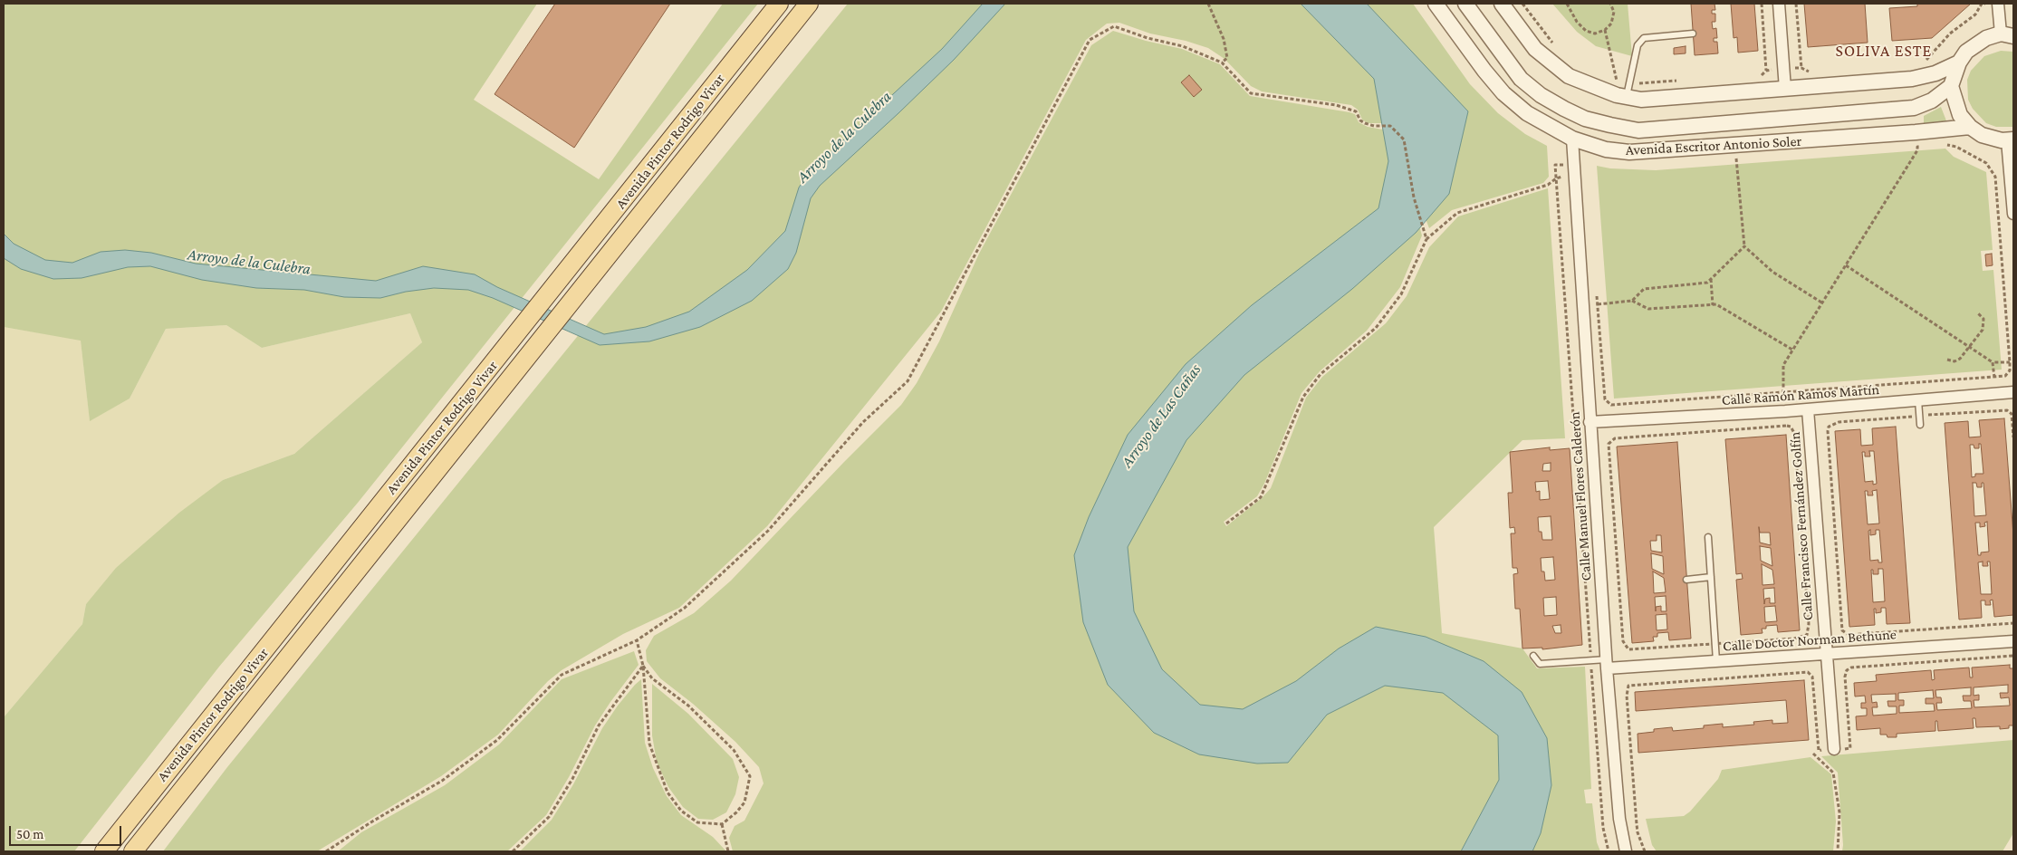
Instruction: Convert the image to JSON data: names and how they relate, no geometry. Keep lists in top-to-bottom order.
{
  "streets": {
    "main road": ["Avenida Pintor Rodrigo Vivar"],
    "street": [
      "Avenida Escritor Antonio Soler",
      "Calle Ramón Ramos Martín",
      "Calle Manuel Flores Calderón",
      "Calle Francisco Fernández Golfín",
      "Calle Doctor Norman Bethune"
    ]
  },
  "crossings": [
    ["Avenida Escritor Antonio Soler", "Calle Manuel Flores Calderón"],
    ["Calle Ramón Ramos Martín", "Calle Manuel Flores Calderón"],
    ["Calle Ramón Ramos Martín", "Calle Francisco Fernández Golfín"],
    ["Calle Manuel Flores Calderón", "Calle Doctor Norman Bethune"],
    ["Calle Francisco Fernández Golfín", "Calle Doctor Norman Bethune"]
  ],
  "districts": ["SOLIVA ESTE"],
  "water": ["Arroyo de la Culebra", "Arroyo de Las Cañas"],
  "scale_bar": "50 m"
}
